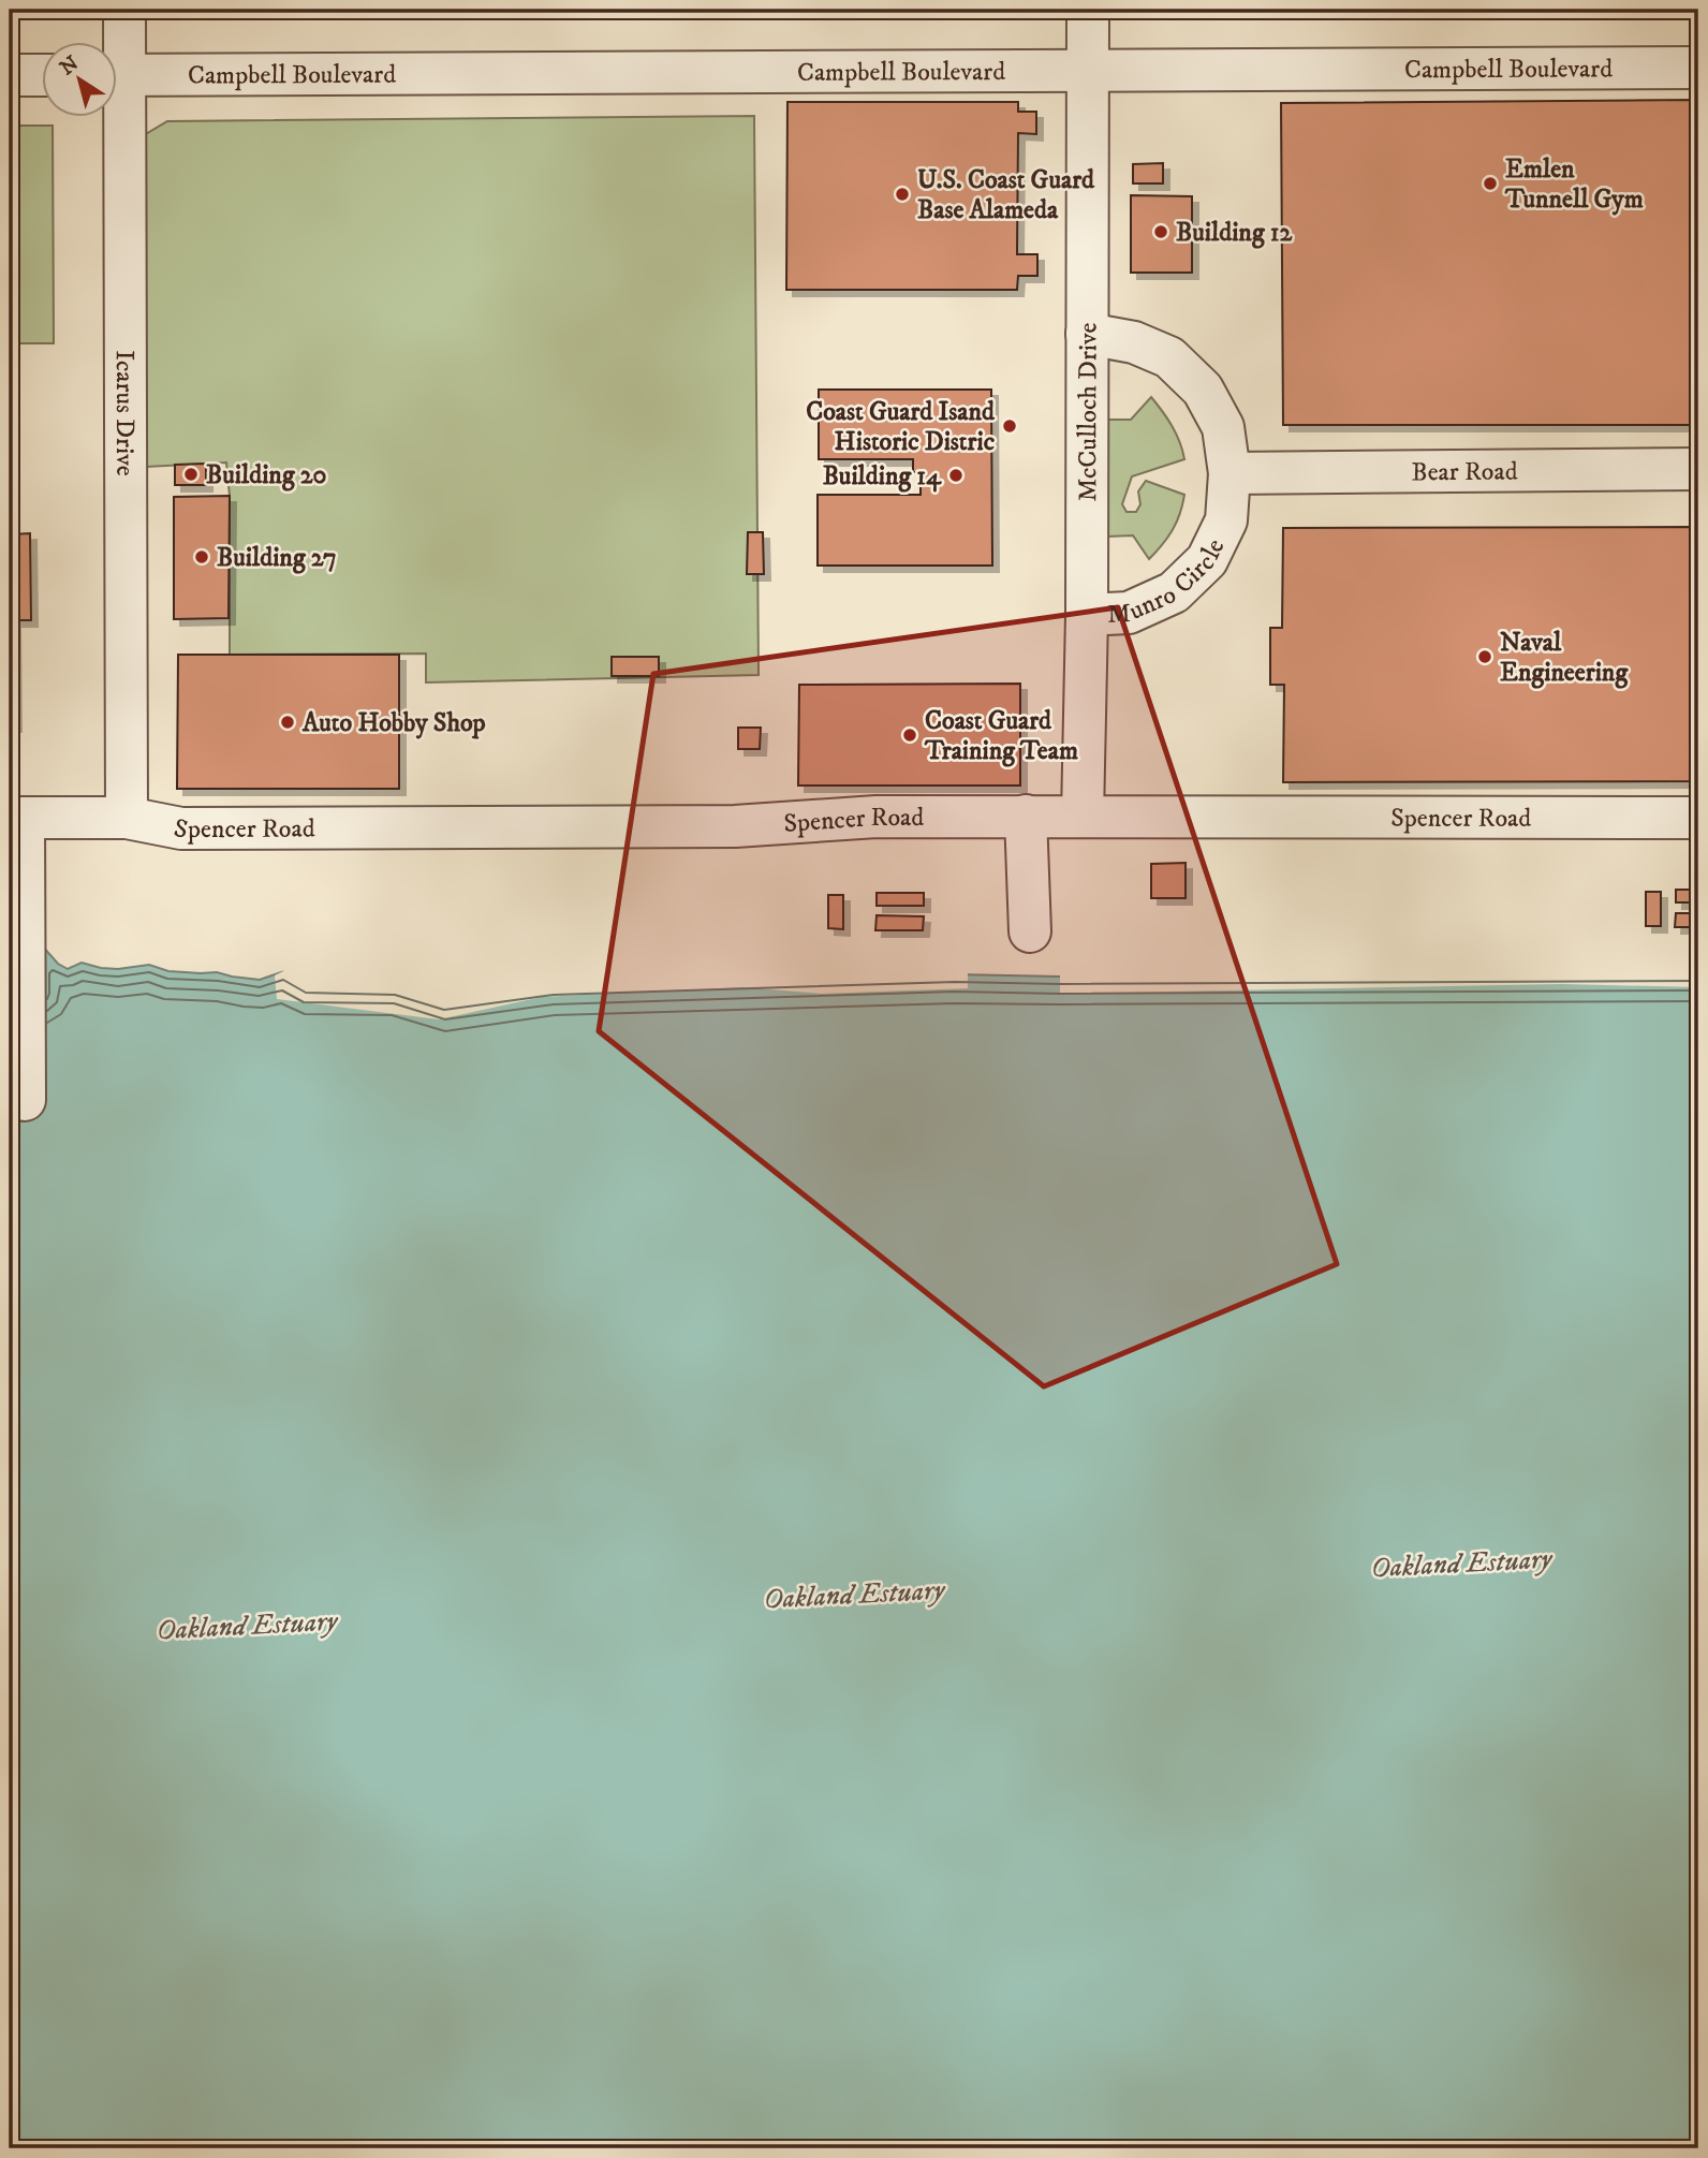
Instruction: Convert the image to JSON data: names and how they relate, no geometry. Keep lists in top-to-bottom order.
{
  "streets": {
    "street": [
      "Campbell Boulevard",
      "McCulloch Drive",
      "Icarus Drive",
      "Bear Road",
      "Munro Circle",
      "Spencer Road"
    ]
  },
  "crossings": [
    ["Campbell Boulevard", "McCulloch Drive"],
    ["McCulloch Drive", "Munro Circle"],
    ["McCulloch Drive", "Spencer Road"],
    ["Icarus Drive", "Spencer Road"],
    ["Bear Road", "Munro Circle"]
  ],
  "water": ["Oakland Estuary"],
  "places": [
    "Emlen Tunnell Gym",
    "U.S. Coast Guard Base Alameda",
    "Building 12",
    "Coast Guard Isand Historic Distric",
    "Building 20",
    "Building 14",
    "Building 27",
    "Naval Engineering",
    "Auto Hobby Shop",
    "Coast Guard Training Team"
  ],
  "north": "top left"
}
